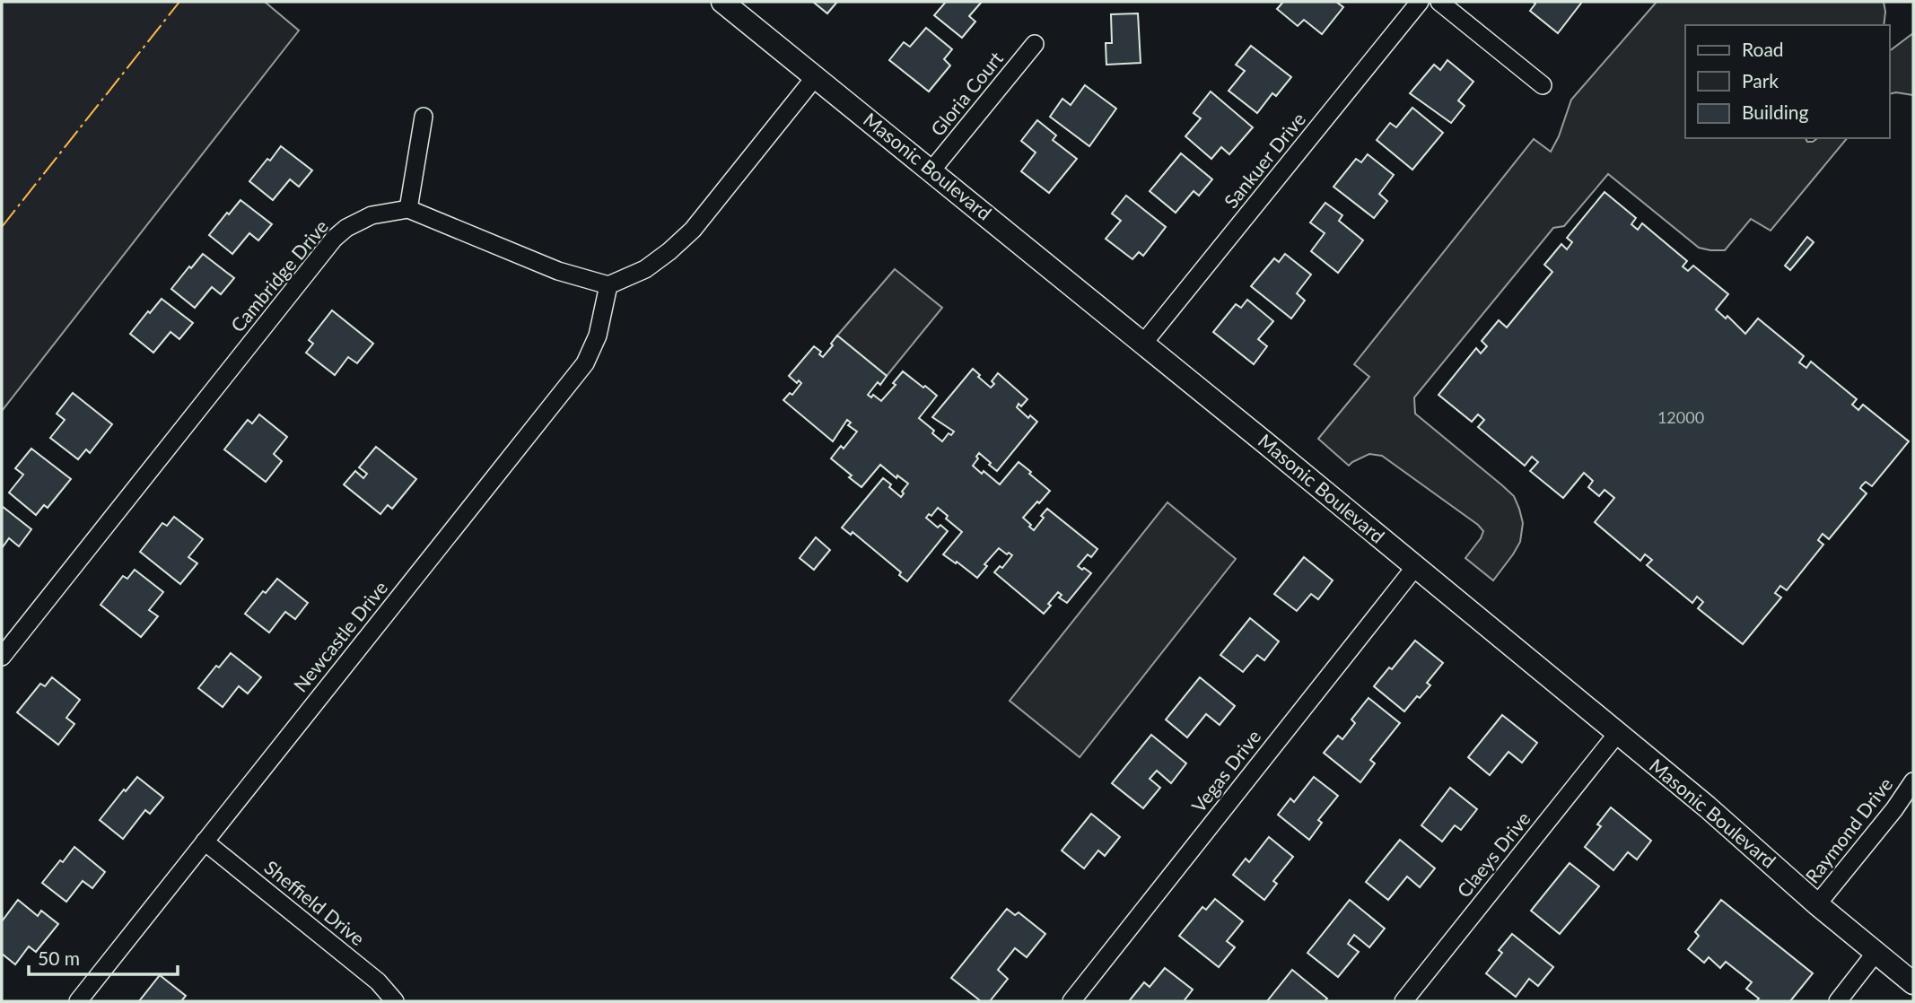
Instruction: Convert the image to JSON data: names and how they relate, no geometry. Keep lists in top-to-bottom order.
{
  "streets": {
    "street": [
      "Gloria Court",
      "Sankuer Drive",
      "Masonic Boulevard",
      "Cambridge Drive",
      "Newcastle Drive",
      "Vegas Drive",
      "Raymond Drive",
      "Claeys Drive",
      "Sheffield Drive"
    ]
  },
  "crossings": [
    ["Gloria Court", "Masonic Boulevard"],
    ["Sankuer Drive", "Masonic Boulevard"],
    ["Masonic Boulevard", "Vegas Drive"],
    ["Masonic Boulevard", "Raymond Drive"],
    ["Masonic Boulevard", "Claeys Drive"],
    ["Newcastle Drive", "Sheffield Drive"]
  ],
  "house_numbers": ["12000"],
  "legend": ["Road", "Park", "Building"],
  "scale_bar": "50 m"
}
